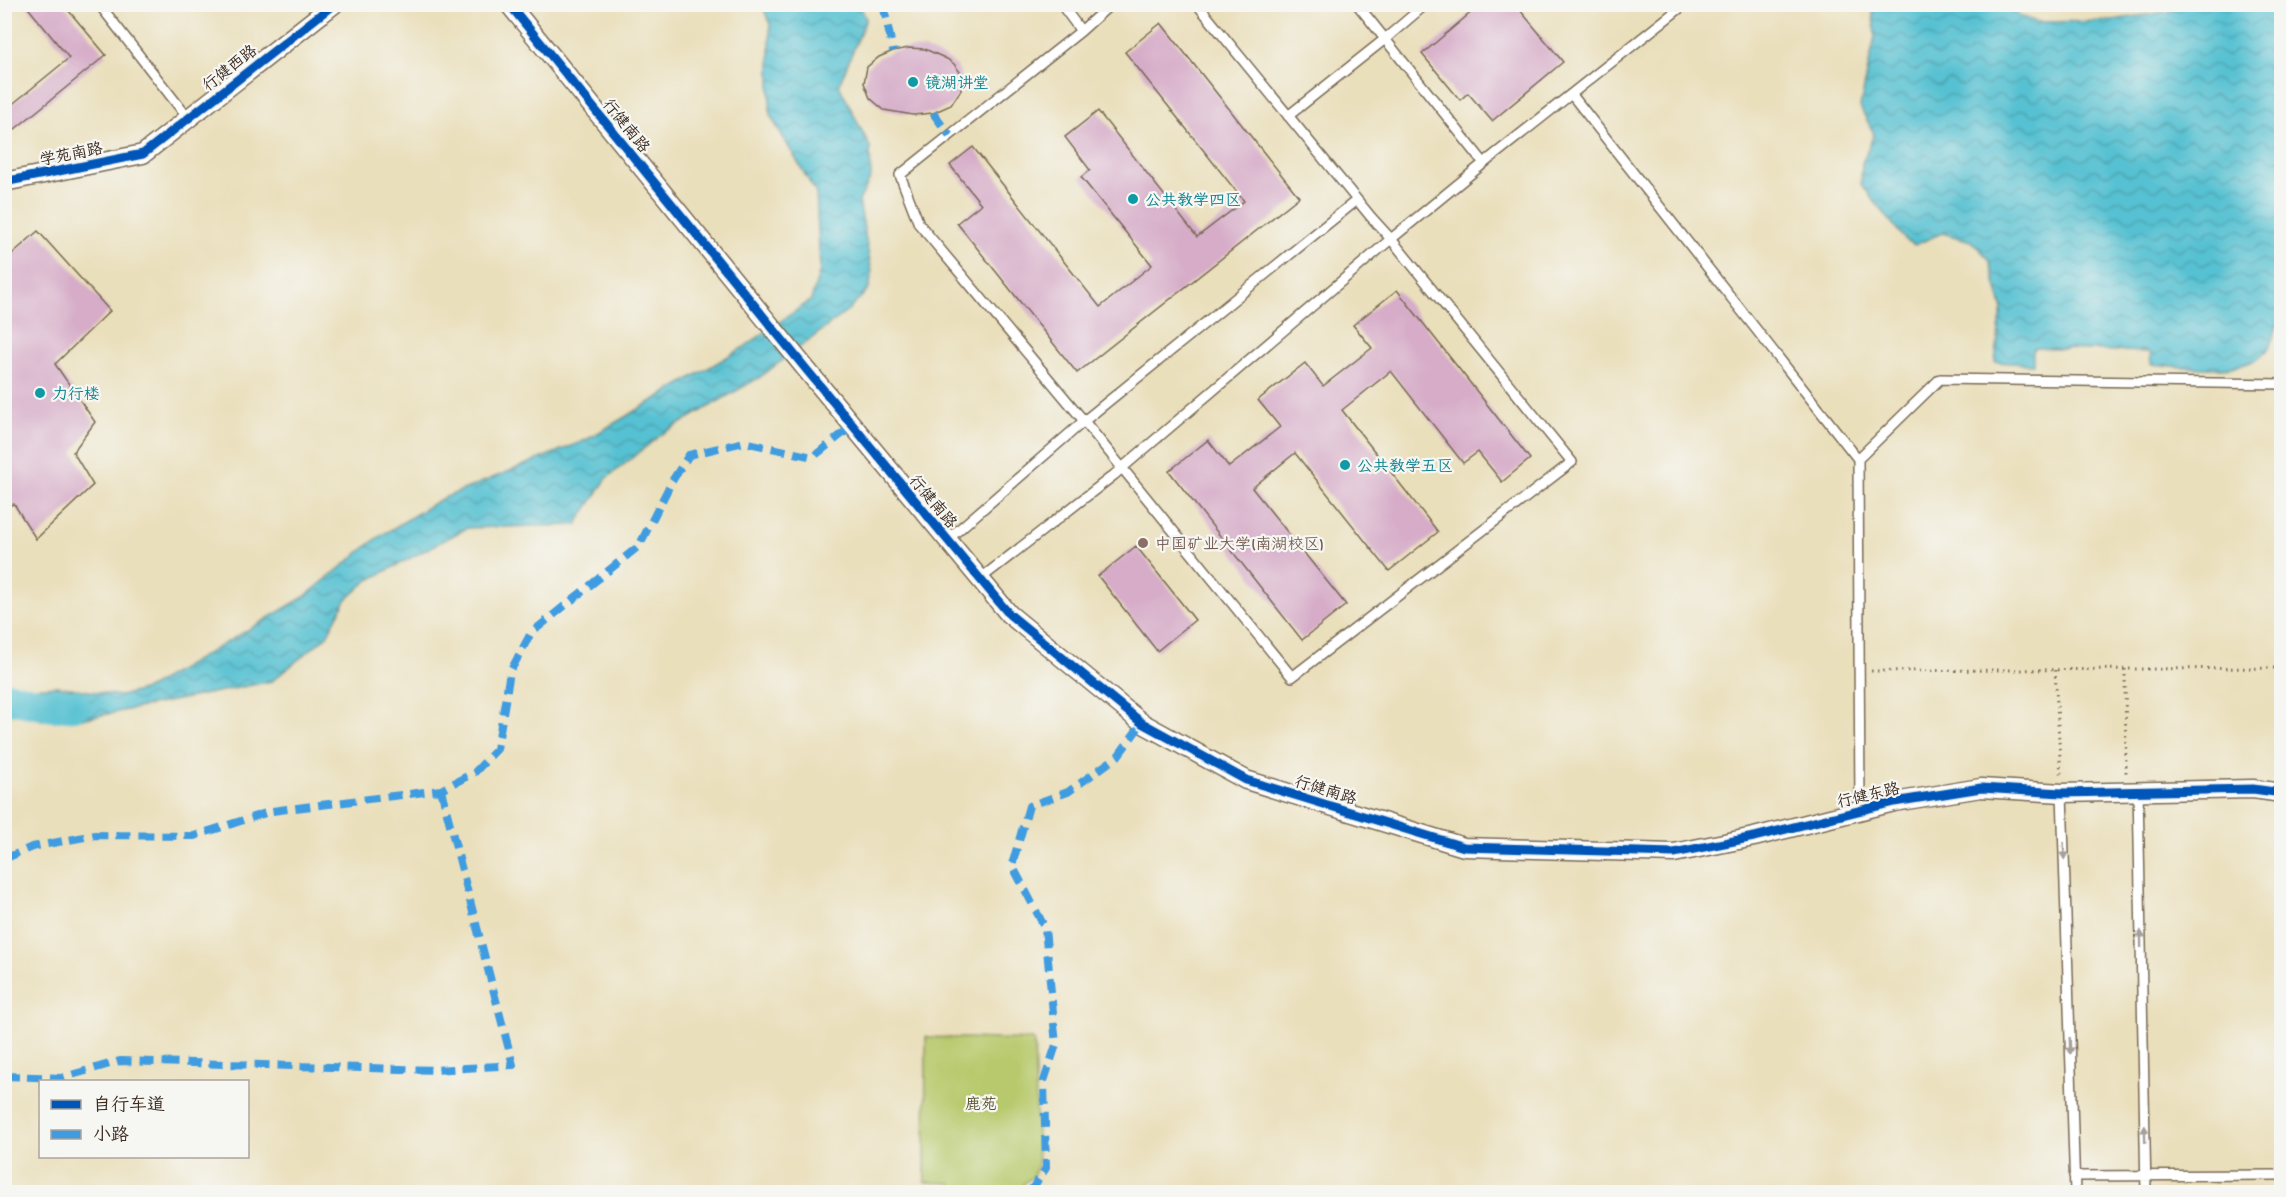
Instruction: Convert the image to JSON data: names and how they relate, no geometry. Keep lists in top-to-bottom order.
{
  "streets": {
    "street": [
      "行健西路",
      "行健南路",
      "学苑南路",
      "行健东路"
    ]
  },
  "crossings": [
    ["行健西路", "学苑南路"],
    ["行健南路", "行健东路"]
  ],
  "parks": ["鹿苑"],
  "places": [
    "镜湖讲堂",
    "公共教学四区",
    "力行楼",
    "公共教学五区",
    "中国矿业大学(南湖校区)"
  ],
  "legend": ["自行车道", "小路"]
}
